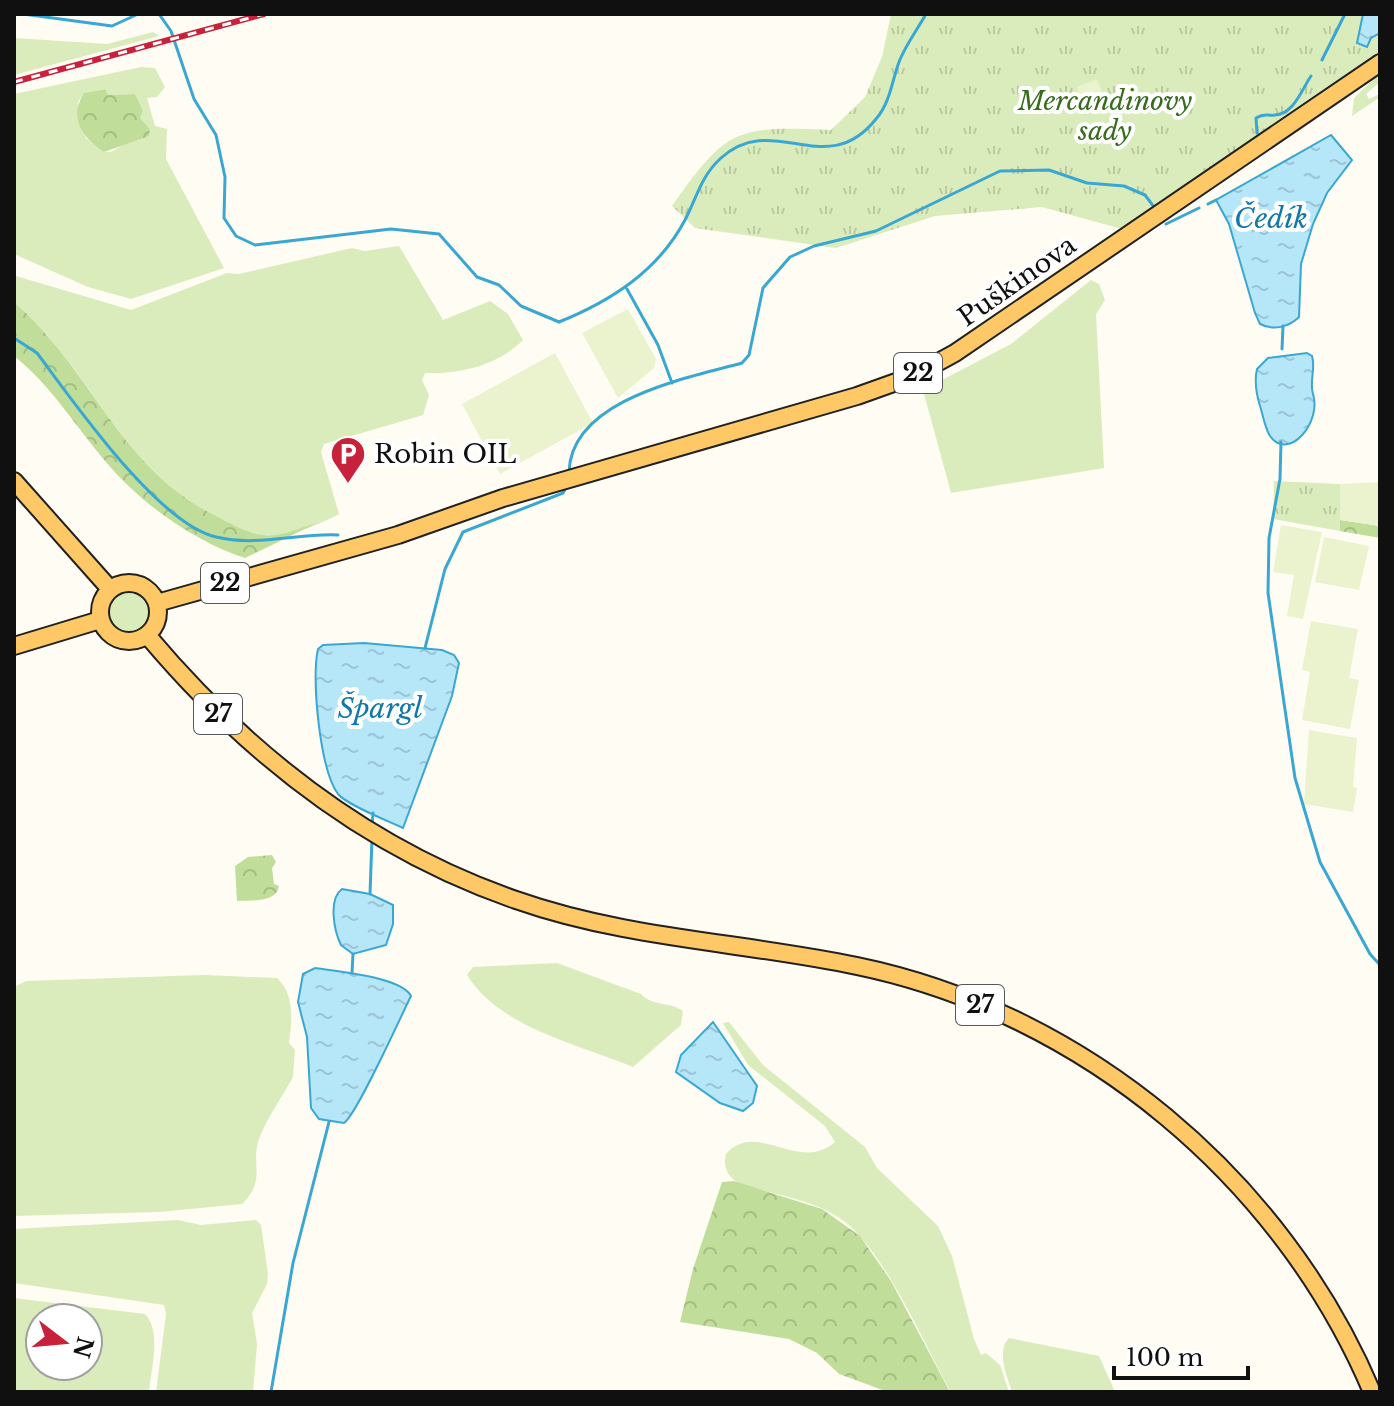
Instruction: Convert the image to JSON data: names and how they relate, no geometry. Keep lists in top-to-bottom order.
{
  "streets": {
    "main road": ["Puškinova", "22", "27"]
  },
  "crossings": [
    ["Puškinova", "27"]
  ],
  "water": ["Čedík", "Špargl"],
  "parks": ["Mercandinovy sady"],
  "places": {
    "parking": ["Robin OIL"]
  },
  "scale_bar": "100 m",
  "north": "right"
}
